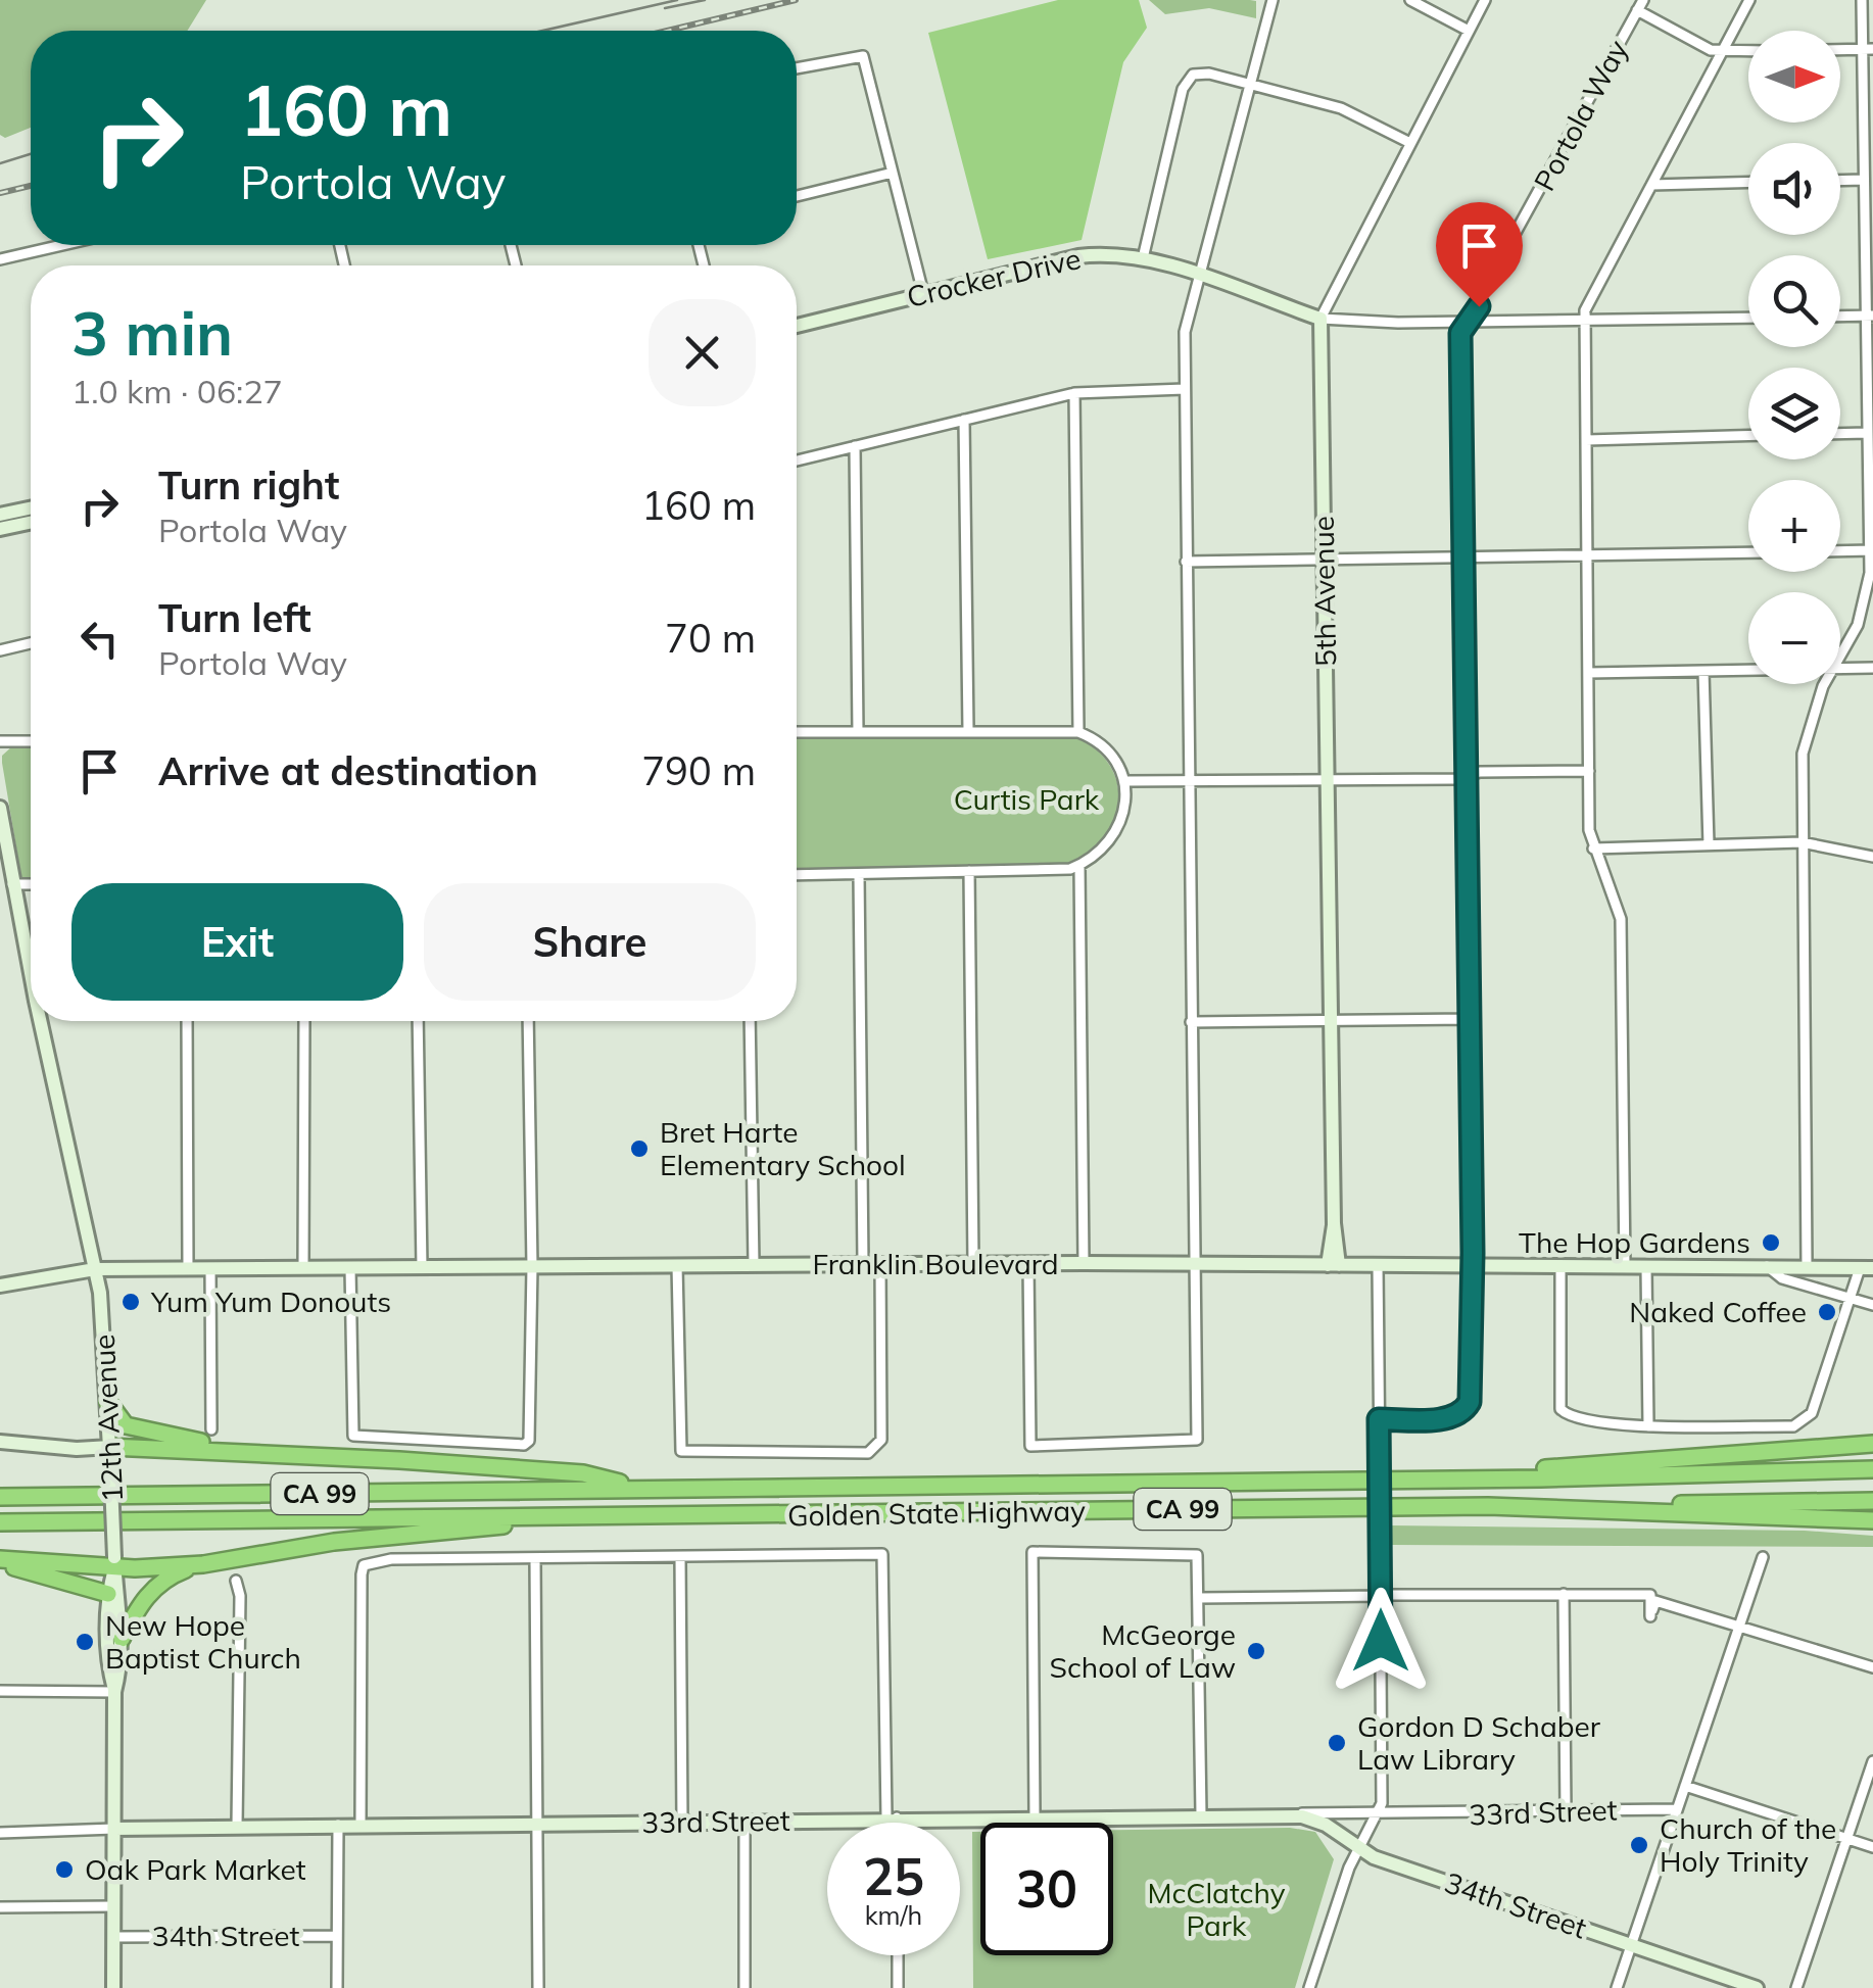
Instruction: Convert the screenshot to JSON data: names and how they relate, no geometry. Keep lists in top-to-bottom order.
{
  "streets": {
    "highway": ["CA 99", "Golden State Highway"],
    "main road": [
      "Crocker Drive",
      "5th Avenue",
      "Franklin Boulevard",
      "12th Avenue",
      "33rd Street",
      "34th Street"
    ],
    "street": ["Portola Way"]
  },
  "crossings": [
    ["Portola Way", "Franklin Boulevard"],
    ["Crocker Drive", "5th Avenue"],
    ["5th Avenue", "Franklin Boulevard"],
    ["Franklin Boulevard", "12th Avenue"],
    ["12th Avenue", "33rd Street"],
    ["12th Avenue", "34th Street"],
    ["33rd Street", "34th Street"]
  ],
  "parks": ["Curtis Park", "McClatchy Park"],
  "places": [
    "Bret Harte Elementary School",
    "The Hop Gardens",
    "Yum Yum Donouts",
    "Naked Coffee",
    "New Hope Baptist Church",
    "McGeorge School of Law",
    "Gordon D Schaber Law Library",
    "Church of the Holy Trinity",
    "Oak Park Market"
  ],
  "north": "right",
  "page": {
    "map_buttons": ["+", "−"],
    "turn": ["160 m", "Portola Way"],
    "heading": ["3 min", "1.0 km · 06:27"],
    "list": [
      {
        "name": "Turn right",
        "note": "Portola Way",
        "value": "160 m"
      },
      {
        "name": "Turn left",
        "note": "Portola Way",
        "value": "70 m"
      },
      {
        "name": "Arrive at destination",
        "value": "790 m"
      }
    ],
    "buttons": ["Exit", "Share"],
    "speed": "25 km/h",
    "limit": "30"
  }
}
